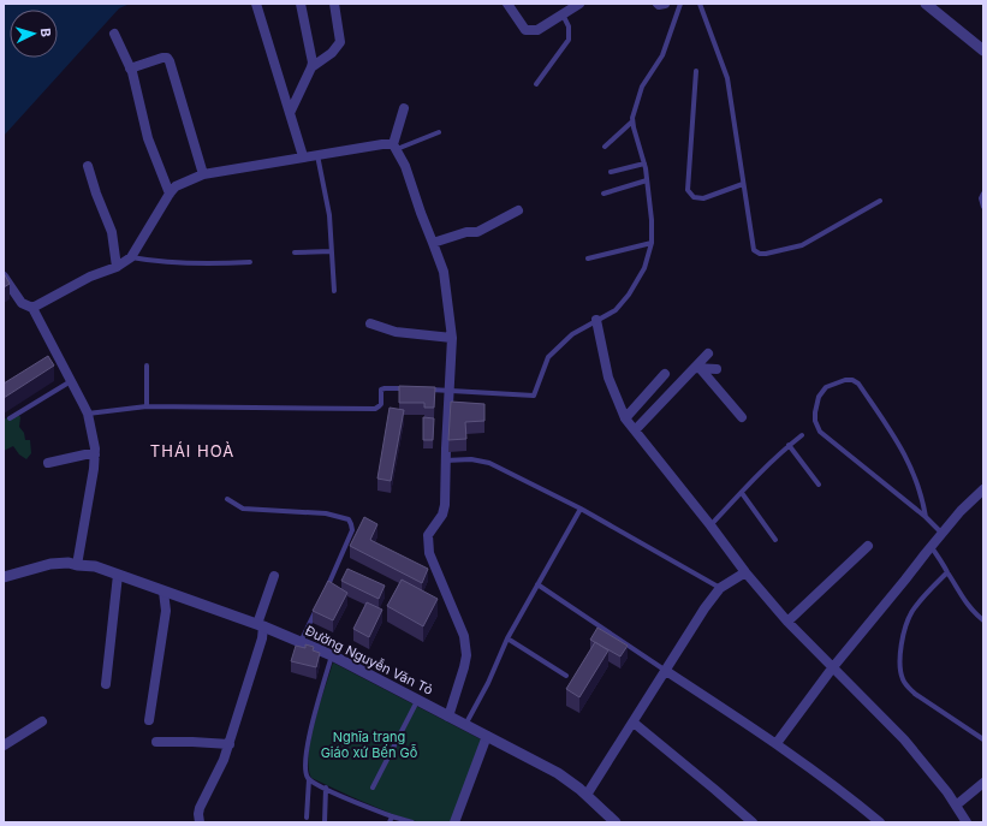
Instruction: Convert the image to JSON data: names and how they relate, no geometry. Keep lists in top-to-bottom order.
{
  "streets": {
    "street": ["Đường Nguyễn Văn Tỏ"]
  },
  "districts": ["THÁI HOÀ"],
  "parks": ["Nghĩa trang Giáo xứ Bến Gỗ"],
  "north": "right"
}
